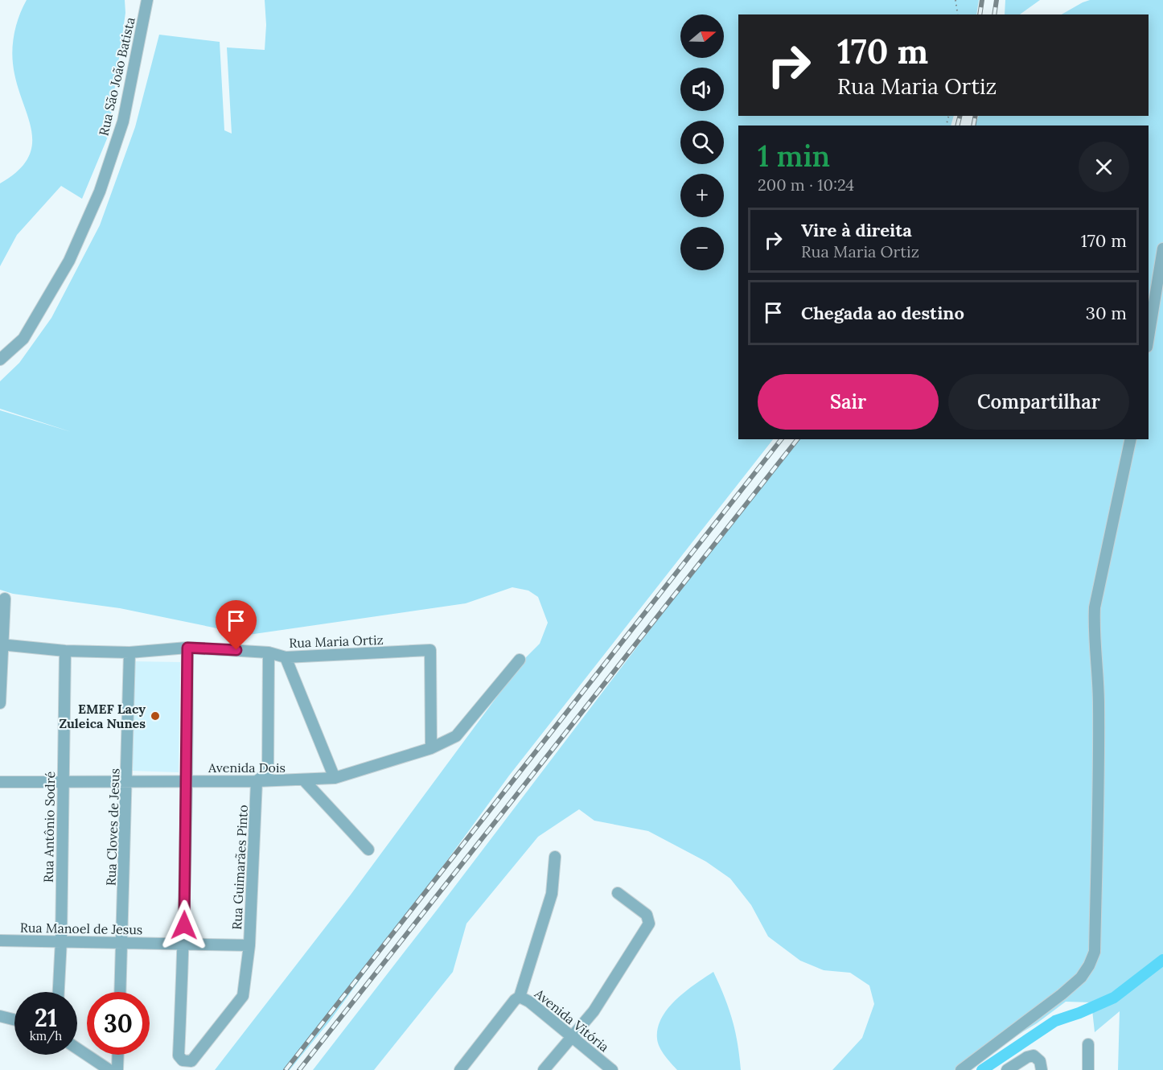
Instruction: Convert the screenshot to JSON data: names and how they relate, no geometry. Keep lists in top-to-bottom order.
{
  "streets": {
    "street": [
      "Rua São João Batista",
      "Rua Maria Ortiz",
      "Avenida Dois",
      "Rua Antônio Sodré",
      "Rua Cloves de Jesus",
      "Rua Guimarães Pinto",
      "Rua Manoel de Jesus",
      "Avenida Vitória"
    ]
  },
  "crossings": [
    ["Rua Maria Ortiz", "Avenida Dois"],
    ["Rua Maria Ortiz", "Rua Antônio Sodré"],
    ["Rua Maria Ortiz", "Rua Cloves de Jesus"],
    ["Rua Maria Ortiz", "Rua Guimarães Pinto"],
    ["Avenida Dois", "Rua Antônio Sodré"],
    ["Avenida Dois", "Rua Cloves de Jesus"],
    ["Avenida Dois", "Rua Guimarães Pinto"],
    ["Rua Antônio Sodré", "Rua Manoel de Jesus"],
    ["Rua Cloves de Jesus", "Rua Manoel de Jesus"],
    ["Rua Guimarães Pinto", "Rua Manoel de Jesus"]
  ],
  "places": ["EMEF Lacy Zuleica Nunes"],
  "north": "right",
  "page": {
    "map_buttons": ["+", "−"],
    "turn": ["170 m", "Rua Maria Ortiz"],
    "heading": ["1 min", "200 m · 10:24"],
    "list": [
      {
        "name": "Vire à direita",
        "note": "Rua Maria Ortiz",
        "value": "170 m"
      },
      {
        "name": "Chegada ao destino",
        "value": "30 m"
      }
    ],
    "buttons": ["Sair", "Compartilhar"],
    "speed": "21 km/h",
    "limit": "30"
  }
}
